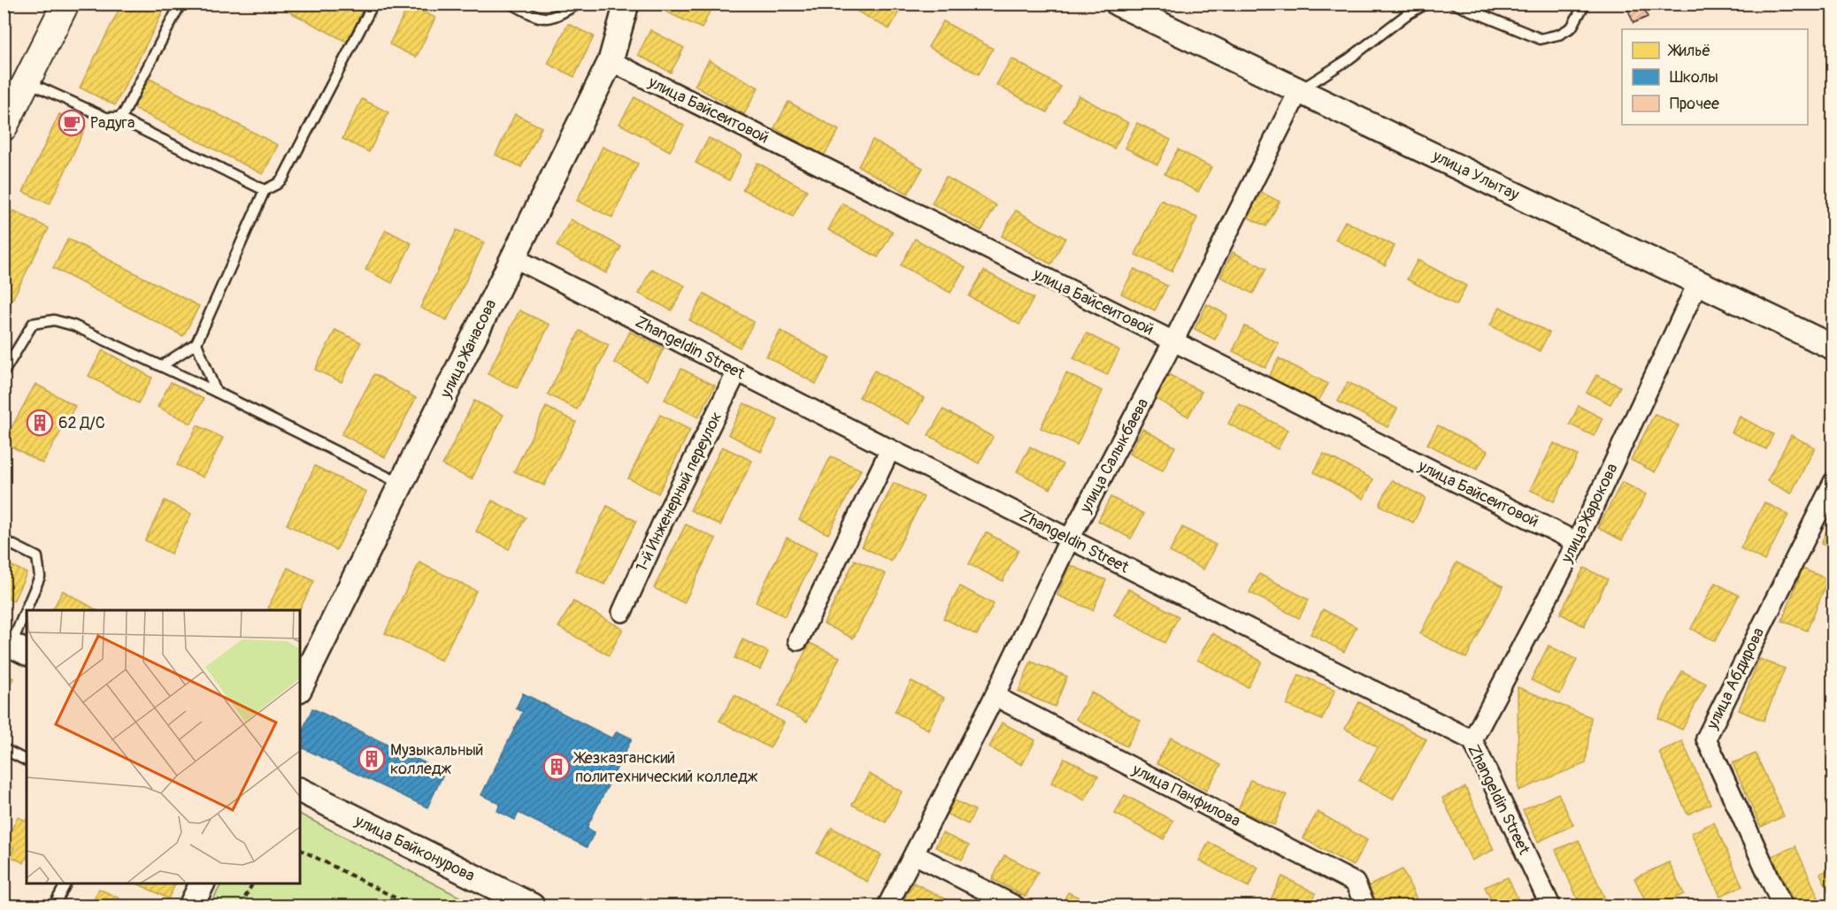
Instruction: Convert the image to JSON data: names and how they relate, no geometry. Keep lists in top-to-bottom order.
{
  "streets": {
    "street": [
      "улица Байсеитовой",
      "улица Улытау",
      "Zhangeldin Street",
      "улица Жанасова",
      "улица Салыкбаева",
      "1-й Инженерный переулок",
      "улица Жарокова",
      "улица Абдирова",
      "улица Панфилова",
      "улица Байконурова"
    ]
  },
  "crossings": [
    ["улица Байсеитовой", "улица Жанасова"],
    ["улица Байсеитовой", "улица Салыкбаева"],
    ["улица Байсеитовой", "улица Жарокова"],
    ["улица Улытау", "улица Салыкбаева"],
    ["улица Улытау", "улица Жарокова"],
    ["Zhangeldin Street", "улица Жанасова"],
    ["Zhangeldin Street", "улица Салыкбаева"],
    ["Zhangeldin Street", "1-й Инженерный переулок"],
    ["Zhangeldin Street", "улица Жарокова"],
    ["улица Салыкбаева", "улица Панфилова"]
  ],
  "places": {
    "cafe": ["Радуга"],
    "building": ["62 Д/С", "Музыкальный колледж", "Жезказганский политехнический колледж"]
  },
  "legend": ["Жильё", "Школы", "Прочее"]
}
